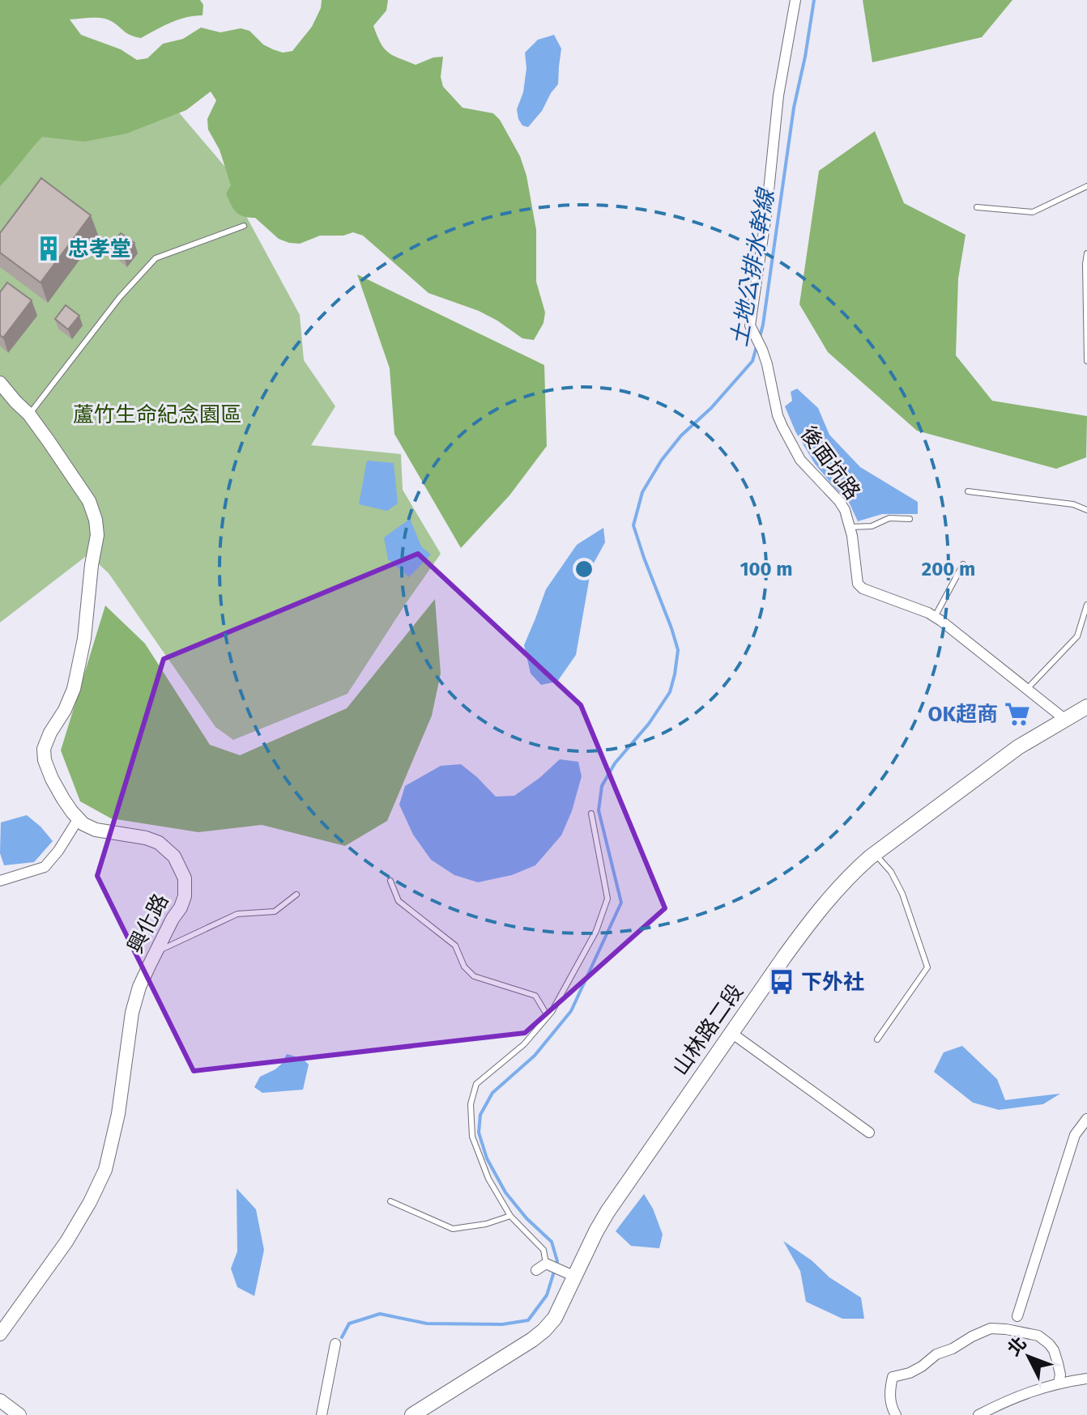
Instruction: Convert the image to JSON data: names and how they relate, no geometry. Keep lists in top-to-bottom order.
{
  "streets": {
    "main road": ["山林路二段"],
    "street": ["後面坑路", "興化路"]
  },
  "crossings": [
    ["後面坑路", "山林路二段"]
  ],
  "water": ["土地公排水幹線"],
  "parks": ["蘆竹生命紀念園區"],
  "places": {
    "building": ["忠孝堂"],
    "supermarket": ["OK超商"],
    "bus stop": ["下外社"]
  },
  "north": "top left",
  "rings": ["100 m", "200 m"]
}
